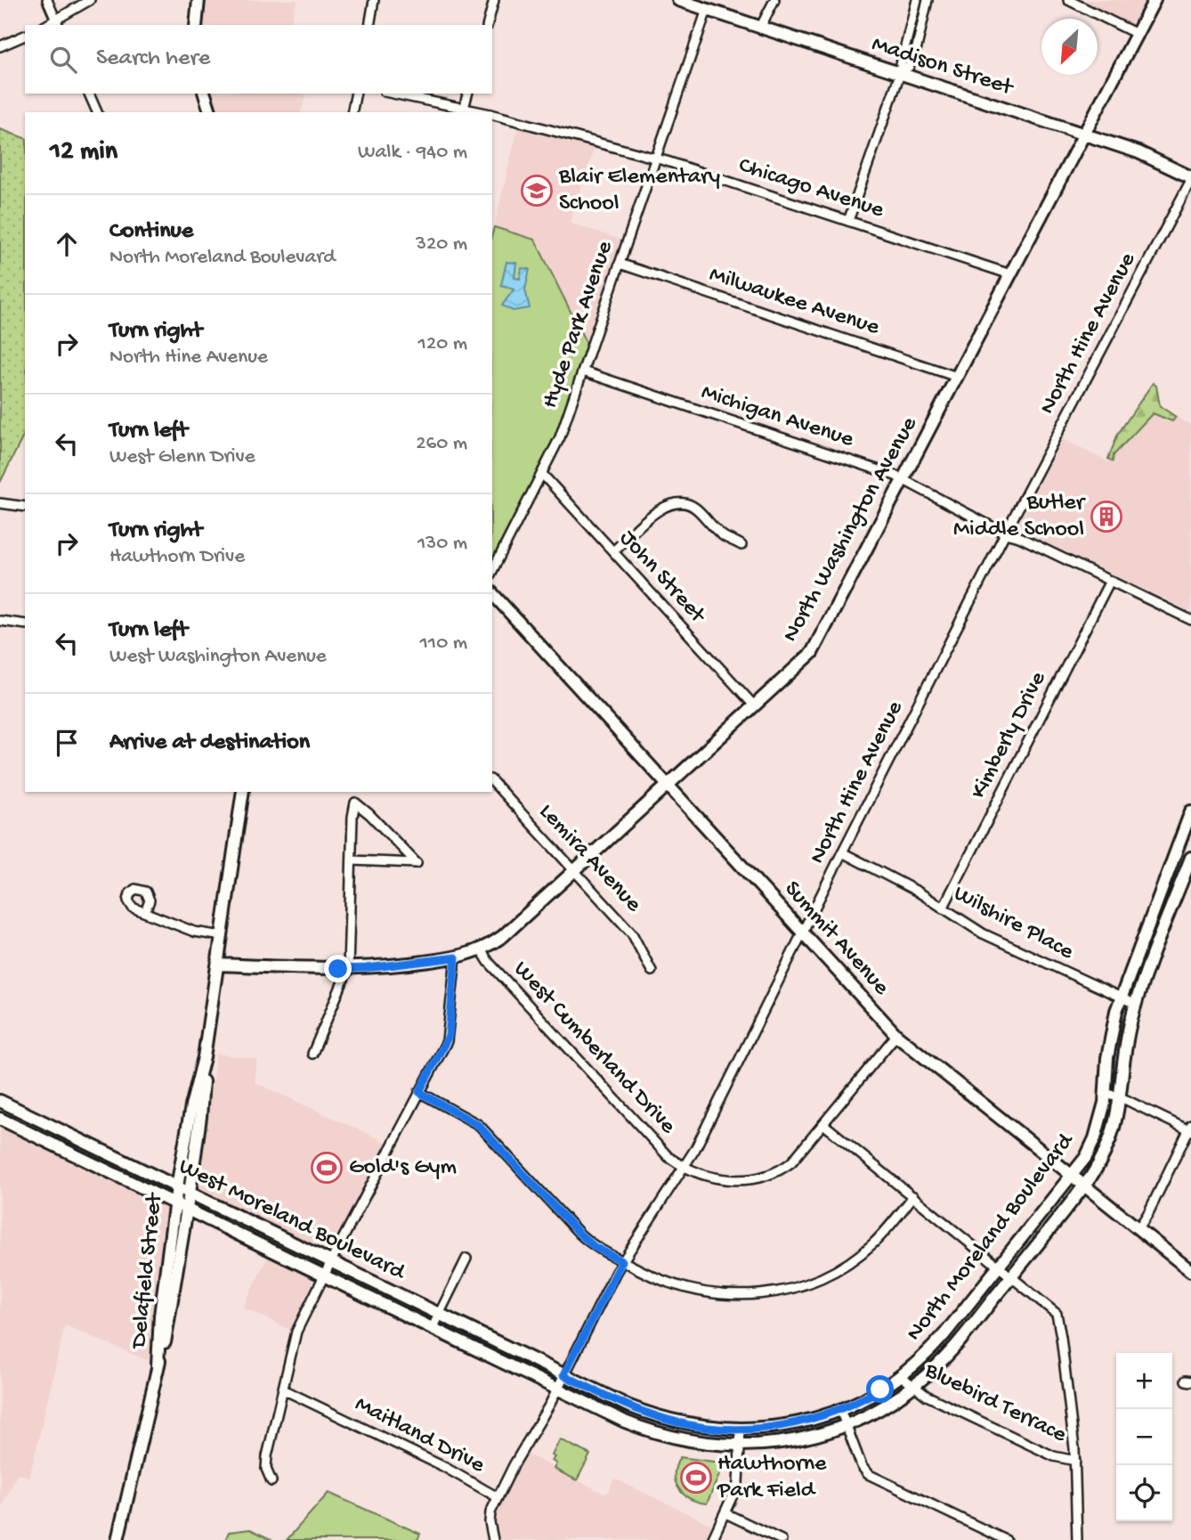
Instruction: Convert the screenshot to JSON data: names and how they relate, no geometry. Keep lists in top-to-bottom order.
{
  "streets": {
    "street": [
      "Madison Street",
      "Chicago Avenue",
      "Milwaukee Avenue",
      "Hyde Park Avenue",
      "North Hine Avenue",
      "Michigan Avenue",
      "North Washington Avenue",
      "John Street",
      "Kimberly Drive",
      "Lemira Avenue",
      "Wilshire Place",
      "Summit Avenue",
      "West Cumberland Drive",
      "West Moreland Boulevard",
      "North Moreland Boulevard",
      "Delafield Street",
      "Bluebird Terrace",
      "Maitland Drive"
    ]
  },
  "crossings": [
    ["Madison Street", "Hyde Park Avenue"],
    ["Madison Street", "North Hine Avenue"],
    ["Madison Street", "North Washington Avenue"],
    ["Chicago Avenue", "Hyde Park Avenue"],
    ["Chicago Avenue", "North Washington Avenue"],
    ["Milwaukee Avenue", "Hyde Park Avenue"],
    ["Milwaukee Avenue", "North Washington Avenue"],
    ["Hyde Park Avenue", "Michigan Avenue"],
    ["Hyde Park Avenue", "John Street"],
    ["North Hine Avenue", "Michigan Avenue"],
    ["North Hine Avenue", "Wilshire Place"],
    ["North Hine Avenue", "Summit Avenue"],
    ["North Hine Avenue", "West Cumberland Drive"],
    ["North Hine Avenue", "West Moreland Boulevard"],
    ["North Hine Avenue", "North Moreland Boulevard"],
    ["North Hine Avenue", "Maitland Drive"],
    ["Michigan Avenue", "North Washington Avenue"],
    ["Michigan Avenue", "Kimberly Drive"],
    ["North Washington Avenue", "John Street"],
    ["North Washington Avenue", "Lemira Avenue"],
    ["North Washington Avenue", "Summit Avenue"],
    ["North Washington Avenue", "West Cumberland Drive"],
    ["North Washington Avenue", "Delafield Street"],
    ["Kimberly Drive", "Wilshire Place"],
    ["Wilshire Place", "North Moreland Boulevard"],
    ["Summit Avenue", "West Cumberland Drive"],
    ["Summit Avenue", "North Moreland Boulevard"],
    ["West Moreland Boulevard", "North Moreland Boulevard"],
    ["West Moreland Boulevard", "Delafield Street"],
    ["North Moreland Boulevard", "Bluebird Terrace"]
  ],
  "places": {
    "school or university": ["Blair Elementary School"],
    "building": ["Butler Middle School"],
    "sports": ["Gold's Gym", "Hawthorne Park Field"]
  },
  "north": "bottom left",
  "page": {
    "search": "Search here",
    "heading": ["12 min", "Walk · 940 m"],
    "list": [
      ["Continue", "North Moreland Boulevard", "320 m"],
      ["Turn right", "North Hine Avenue", "120 m"],
      ["Turn left", "West Glenn Drive", "260 m"],
      ["Turn right", "Hawthorn Drive", "130 m"],
      ["Turn left", "West Washington Avenue", "110 m"],
      "Arrive at destination"
    ],
    "map_buttons": ["+", "−"]
  }
}
